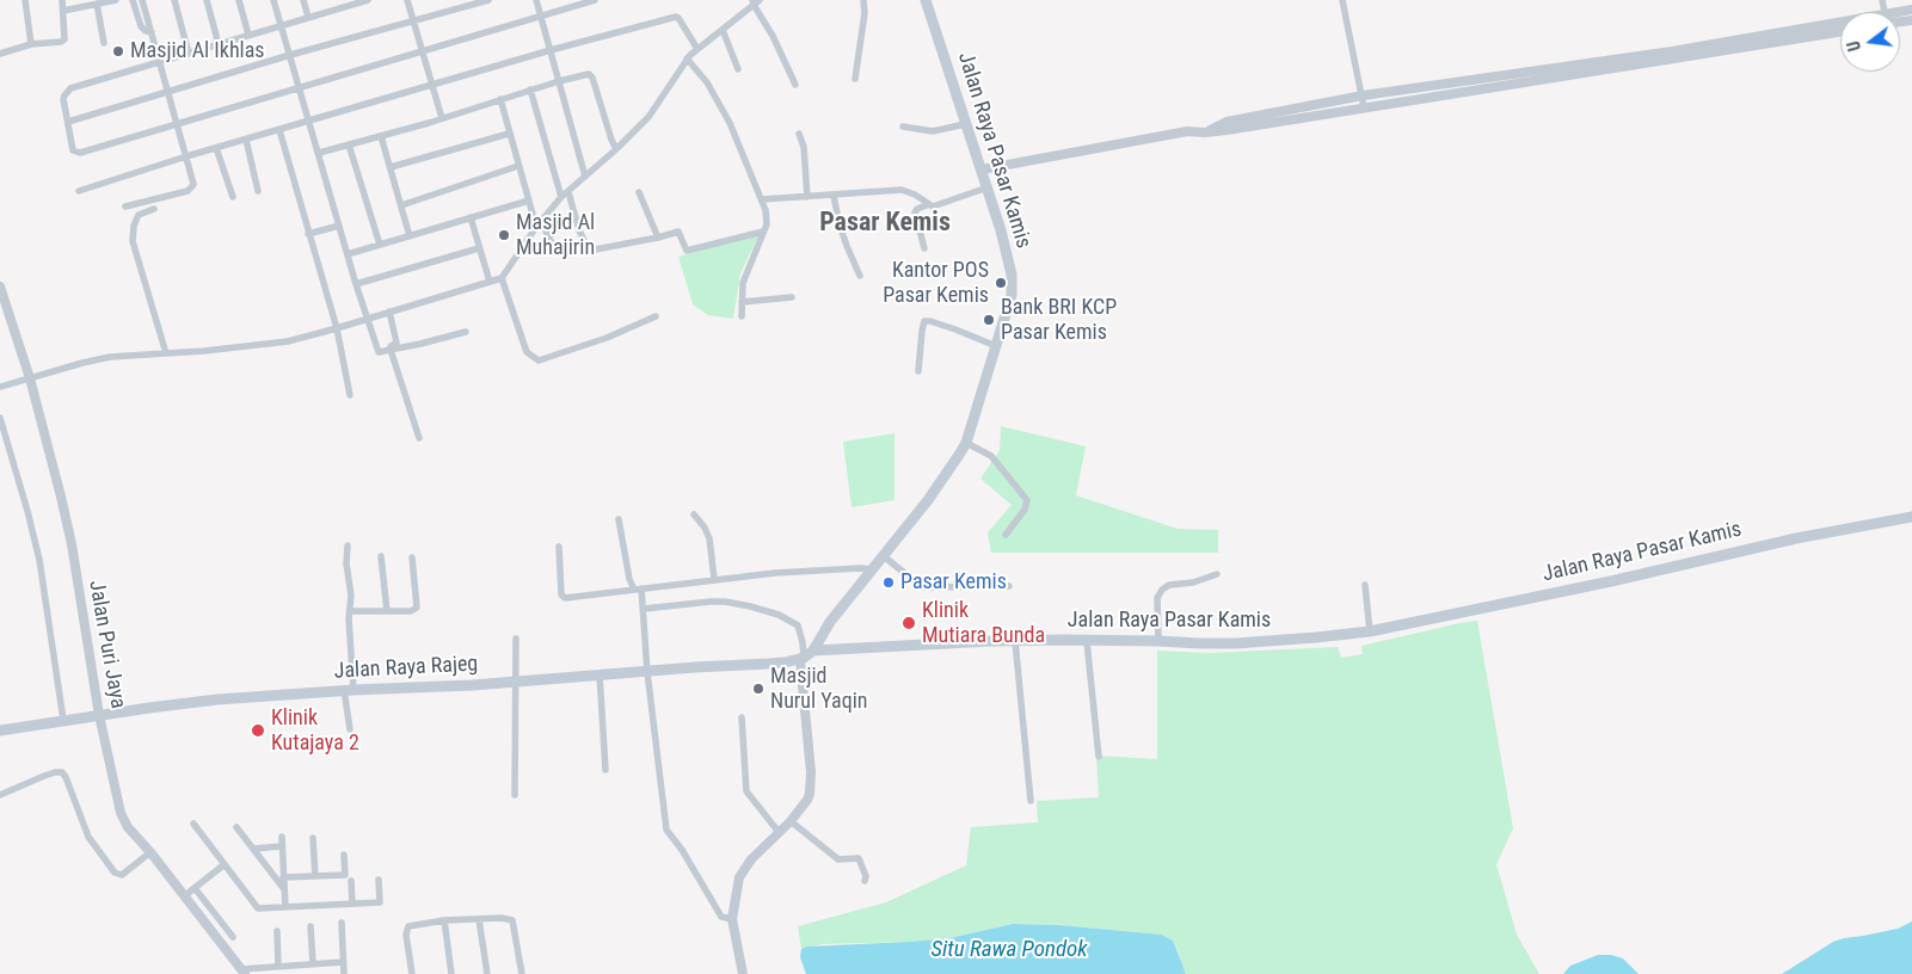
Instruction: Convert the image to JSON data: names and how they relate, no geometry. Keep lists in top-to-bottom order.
{
  "streets": {
    "main road": ["Jalan Raya Pasar Kamis", "Jalan Raya Rajeg"],
    "street": ["Jalan Puri Jaya"]
  },
  "crossings": [
    ["Jalan Raya Pasar Kamis", "Jalan Raya Rajeg"],
    ["Jalan Puri Jaya", "Jalan Raya Rajeg"]
  ],
  "districts": ["Pasar Kemis"],
  "water": ["Situ Rawa Pondok"],
  "places": [
    "Masjid Al Ikhlas",
    "Masjid Al Muhajirin",
    "Kantor POS Pasar Kemis",
    "Bank BRI KCP Pasar Kemis",
    "Pasar Kemis",
    "Klinik Mutiara Bunda",
    "Masjid Nurul Yaqin",
    "Klinik Kutajaya 2"
  ],
  "north": "left"
}
